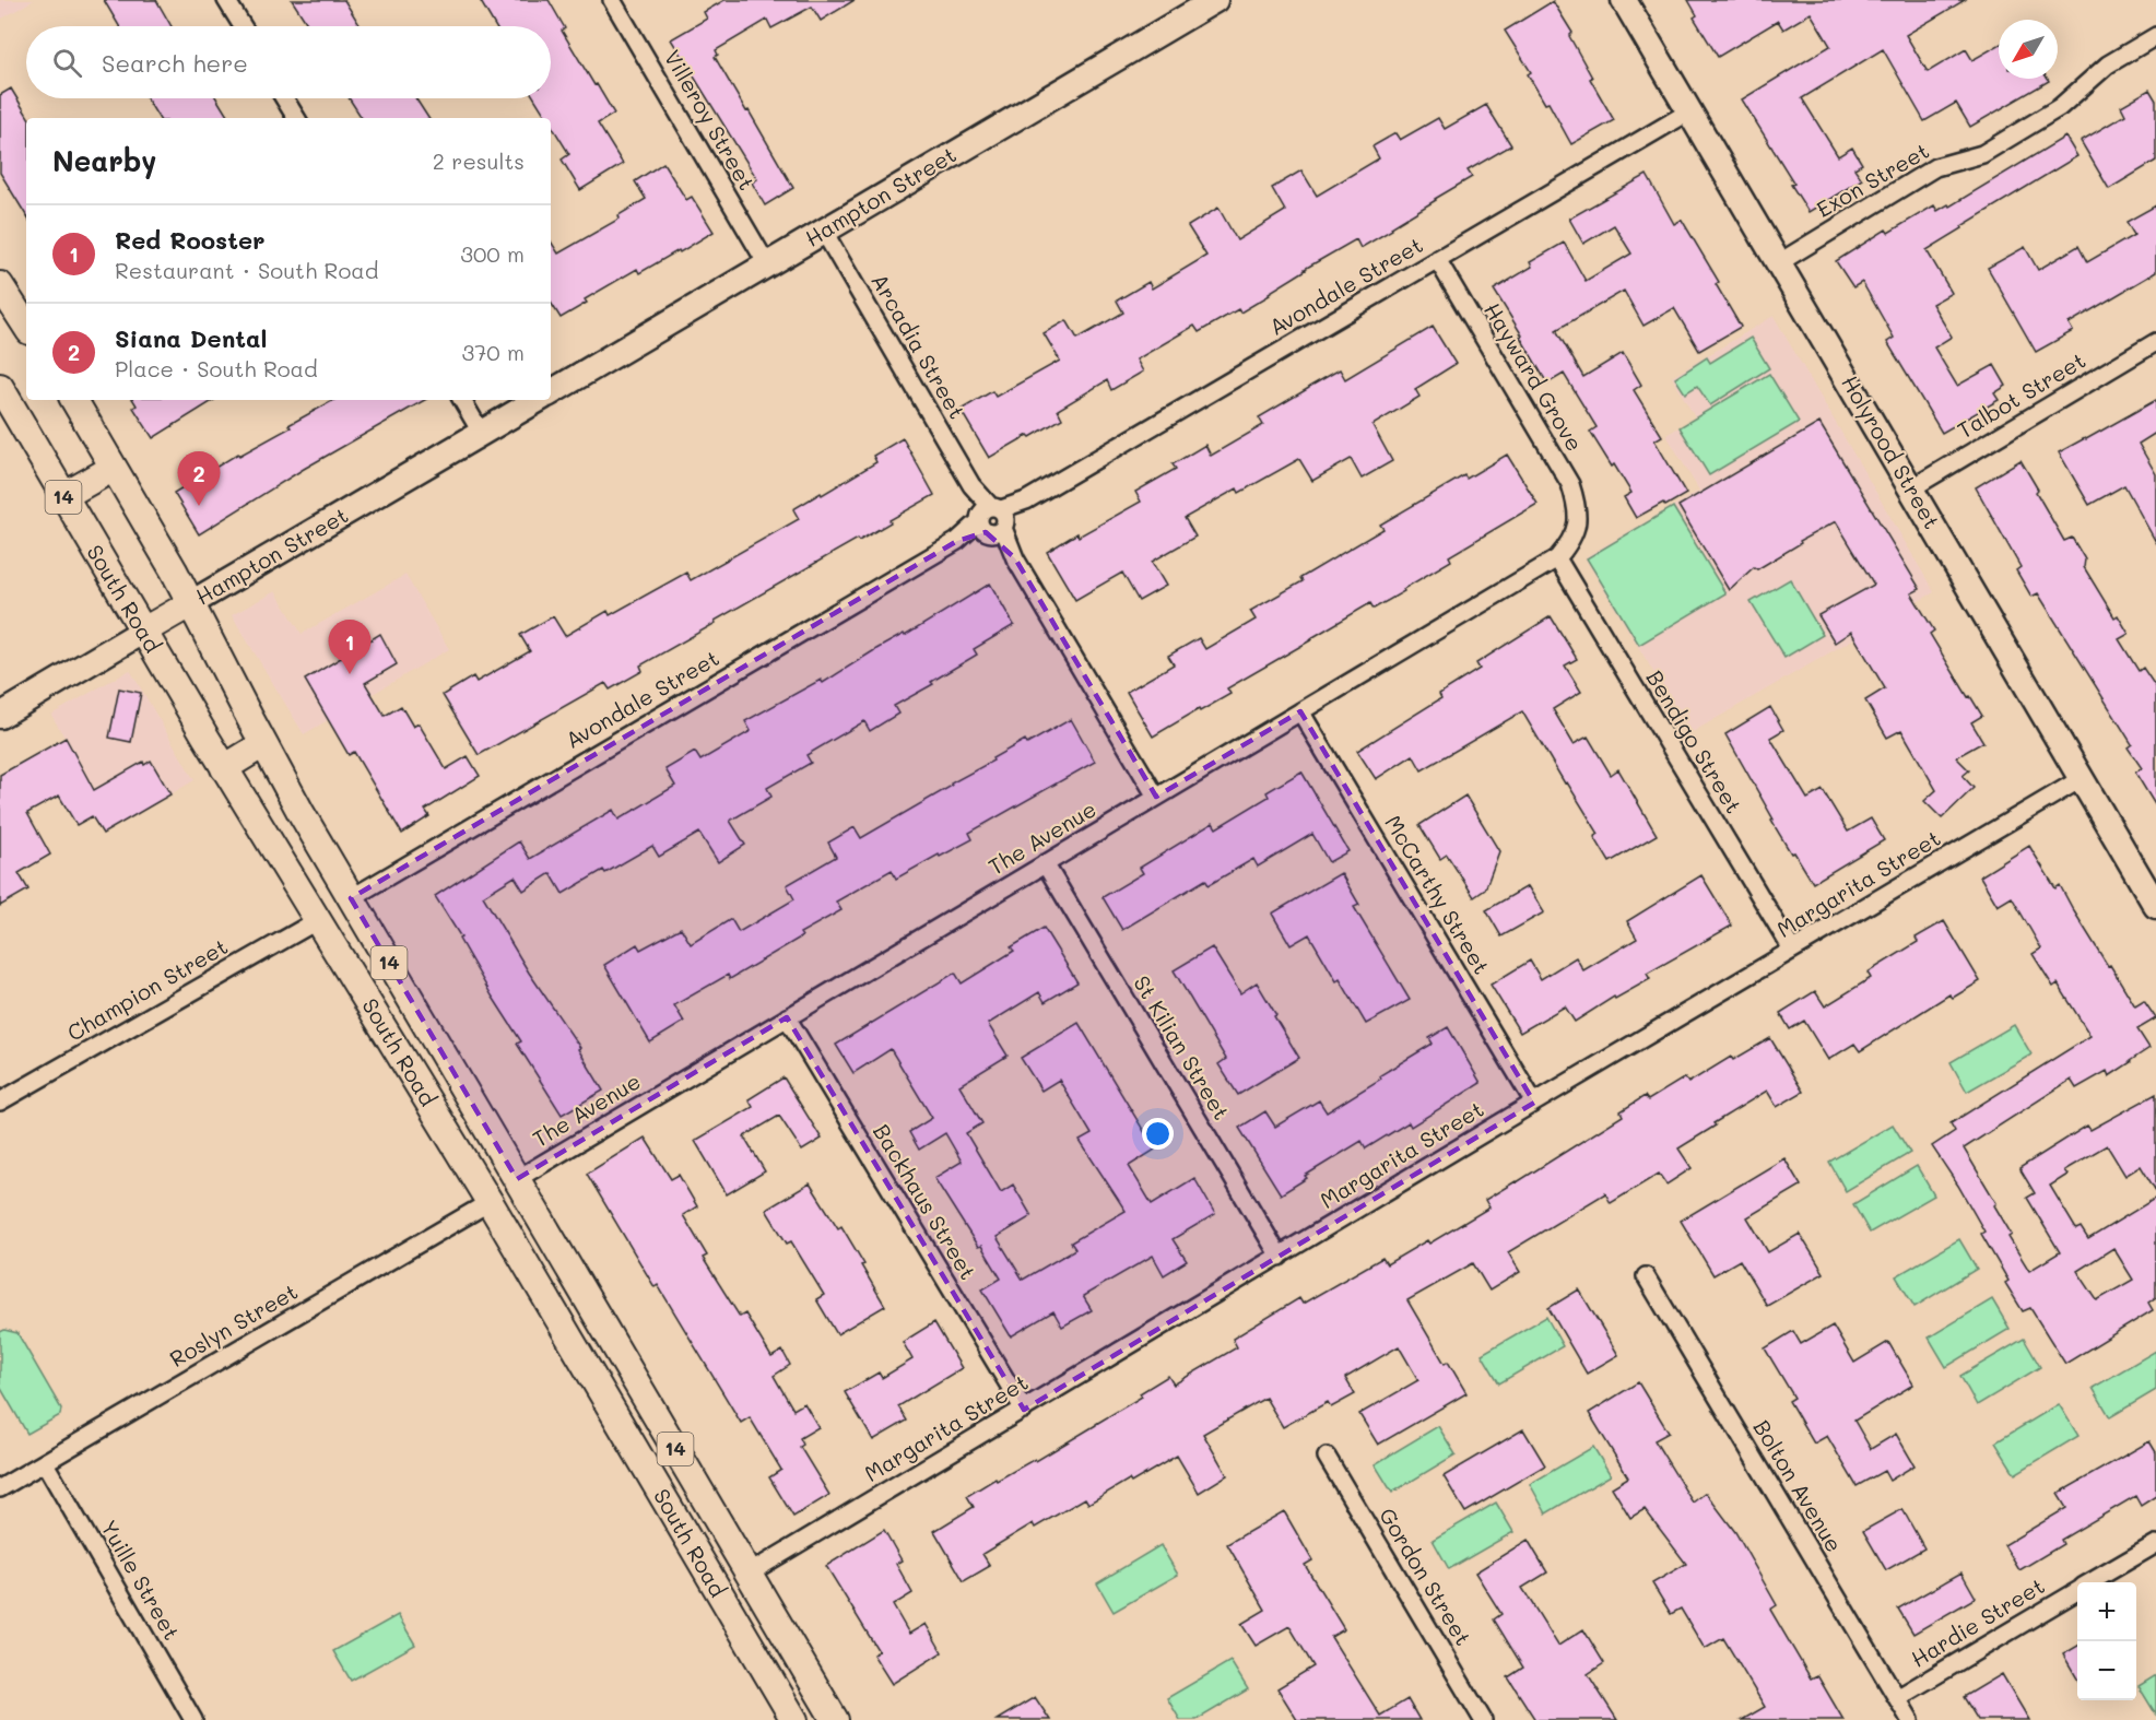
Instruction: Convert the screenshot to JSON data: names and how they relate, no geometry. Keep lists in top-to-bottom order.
{
  "streets": {
    "main road": [
      "Hampton Street",
      "Holyrood Street",
      "14",
      "South Road"
    ],
    "street": [
      "Villeroy Street",
      "Exon Street",
      "Avondale Street",
      "Arcadia Street",
      "Hayward Grove",
      "Talbot Street",
      "Bendigo Street",
      "The Avenue",
      "Margarita Street",
      "McCarthy Street",
      "Champion Street",
      "St Kilian Street",
      "Backhaus Street",
      "Roslyn Street",
      "Bolton Avenue",
      "Gordon Street",
      "Yuille Street",
      "Hardie Street"
    ]
  },
  "crossings": [
    ["Villeroy Street", "Hampton Street"],
    ["Exon Street", "Holyrood Street"],
    ["Hampton Street", "Arcadia Street"],
    ["Hampton Street", "South Road"],
    ["Avondale Street", "Arcadia Street"],
    ["Avondale Street", "Hayward Grove"],
    ["Avondale Street", "Holyrood Street"],
    ["Avondale Street", "South Road"],
    ["Arcadia Street", "The Avenue"],
    ["Hayward Grove", "The Avenue"],
    ["Talbot Street", "Holyrood Street"],
    ["Holyrood Street", "Margarita Street"],
    ["South Road", "The Avenue"],
    ["South Road", "Margarita Street"],
    ["South Road", "Champion Street"],
    ["South Road", "Roslyn Street"],
    ["Bendigo Street", "The Avenue"],
    ["Bendigo Street", "Margarita Street"],
    ["The Avenue", "McCarthy Street"],
    ["The Avenue", "St Kilian Street"],
    ["The Avenue", "Backhaus Street"],
    ["Margarita Street", "McCarthy Street"],
    ["Margarita Street", "St Kilian Street"],
    ["Margarita Street", "Backhaus Street"],
    ["Roslyn Street", "Yuille Street"],
    ["Bolton Avenue", "Hardie Street"]
  ],
  "north": "bottom left",
  "page": {
    "search": "Search here",
    "heading": ["Nearby", "2 results"],
    "list": [
      {
        "mark": "1",
        "name": "Red Rooster",
        "note": "Restaurant · South Road",
        "value": "300 m"
      },
      {
        "mark": "2",
        "name": "Siana Dental",
        "note": "Place · South Road",
        "value": "370 m"
      }
    ],
    "pins": ["2", "1"],
    "map_buttons": ["+", "−"]
  }
}
